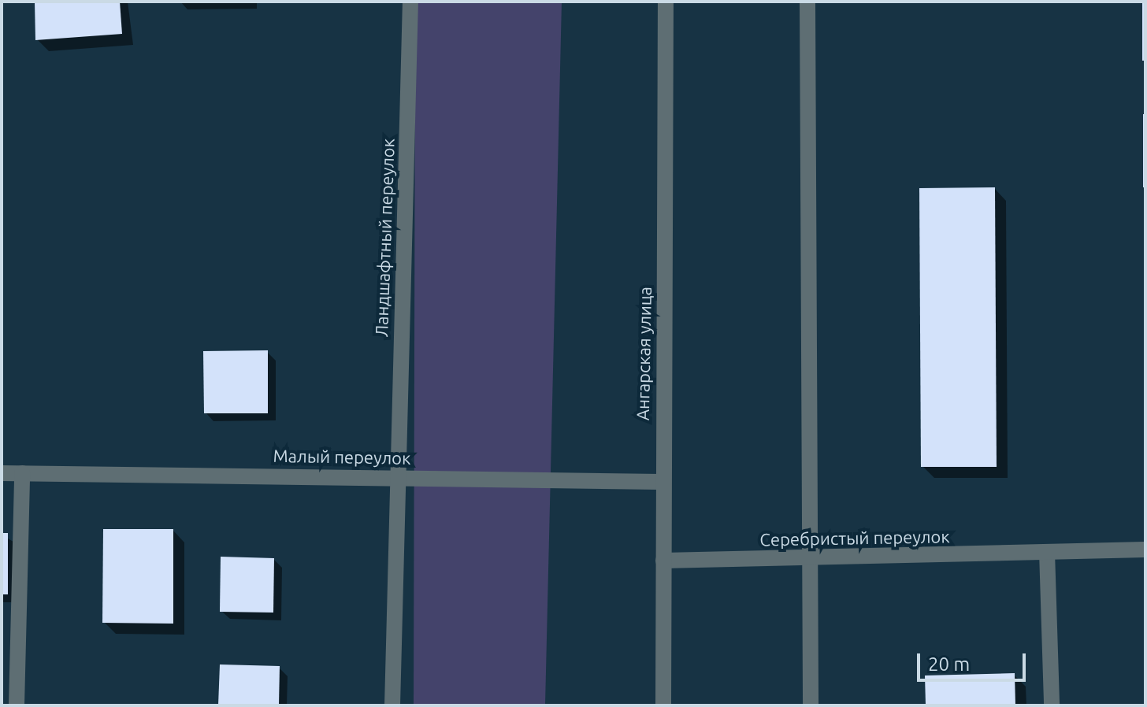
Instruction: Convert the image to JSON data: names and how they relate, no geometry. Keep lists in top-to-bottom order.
{
  "streets": {
    "street": [
      "Ландшафтный переулок",
      "Ангарская улица",
      "Малый переулок",
      "Серебристый переулок"
    ]
  },
  "crossings": [
    ["Ландшафтный переулок", "Малый переулок"],
    ["Ангарская улица", "Малый переулок"],
    ["Ангарская улица", "Серебристый переулок"]
  ],
  "scale_bar": "20 m"
}
